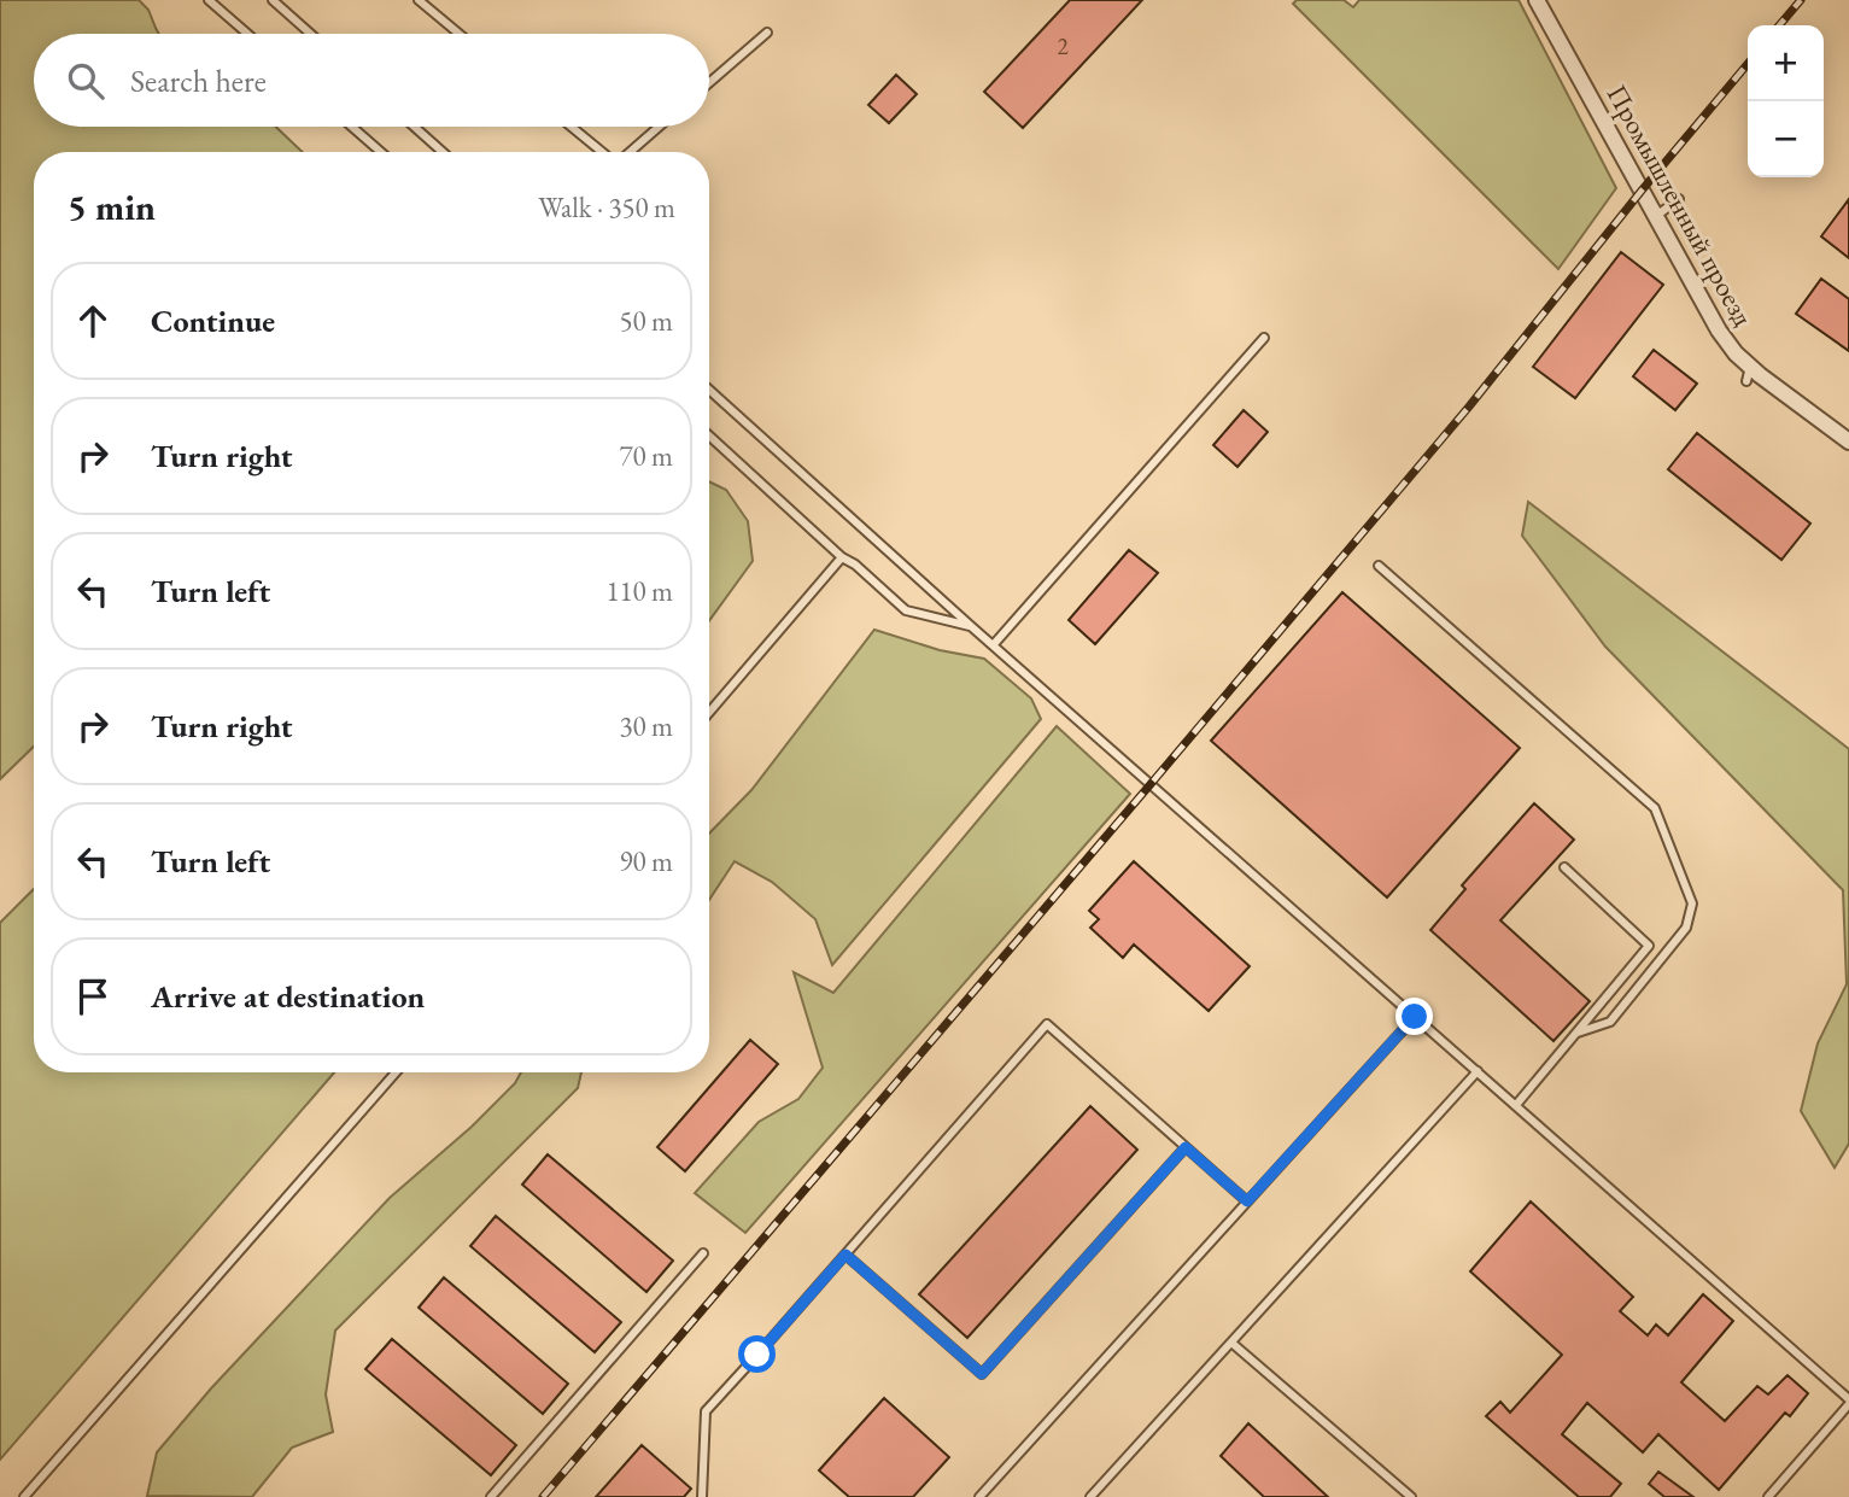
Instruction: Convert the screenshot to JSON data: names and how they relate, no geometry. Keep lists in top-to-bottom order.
{
  "streets": {
    "street": ["Промышленный проезд"]
  },
  "house_numbers": ["2"],
  "page": {
    "map_buttons": ["+", "−"],
    "search": "Search here",
    "heading": ["5 min", "Walk · 350 m"],
    "list": [
      ["Continue", "50 m"],
      ["Turn right", "70 m"],
      ["Turn left", "110 m"],
      ["Turn right", "30 m"],
      ["Turn left", "90 m"],
      "Arrive at destination"
    ]
  }
}
